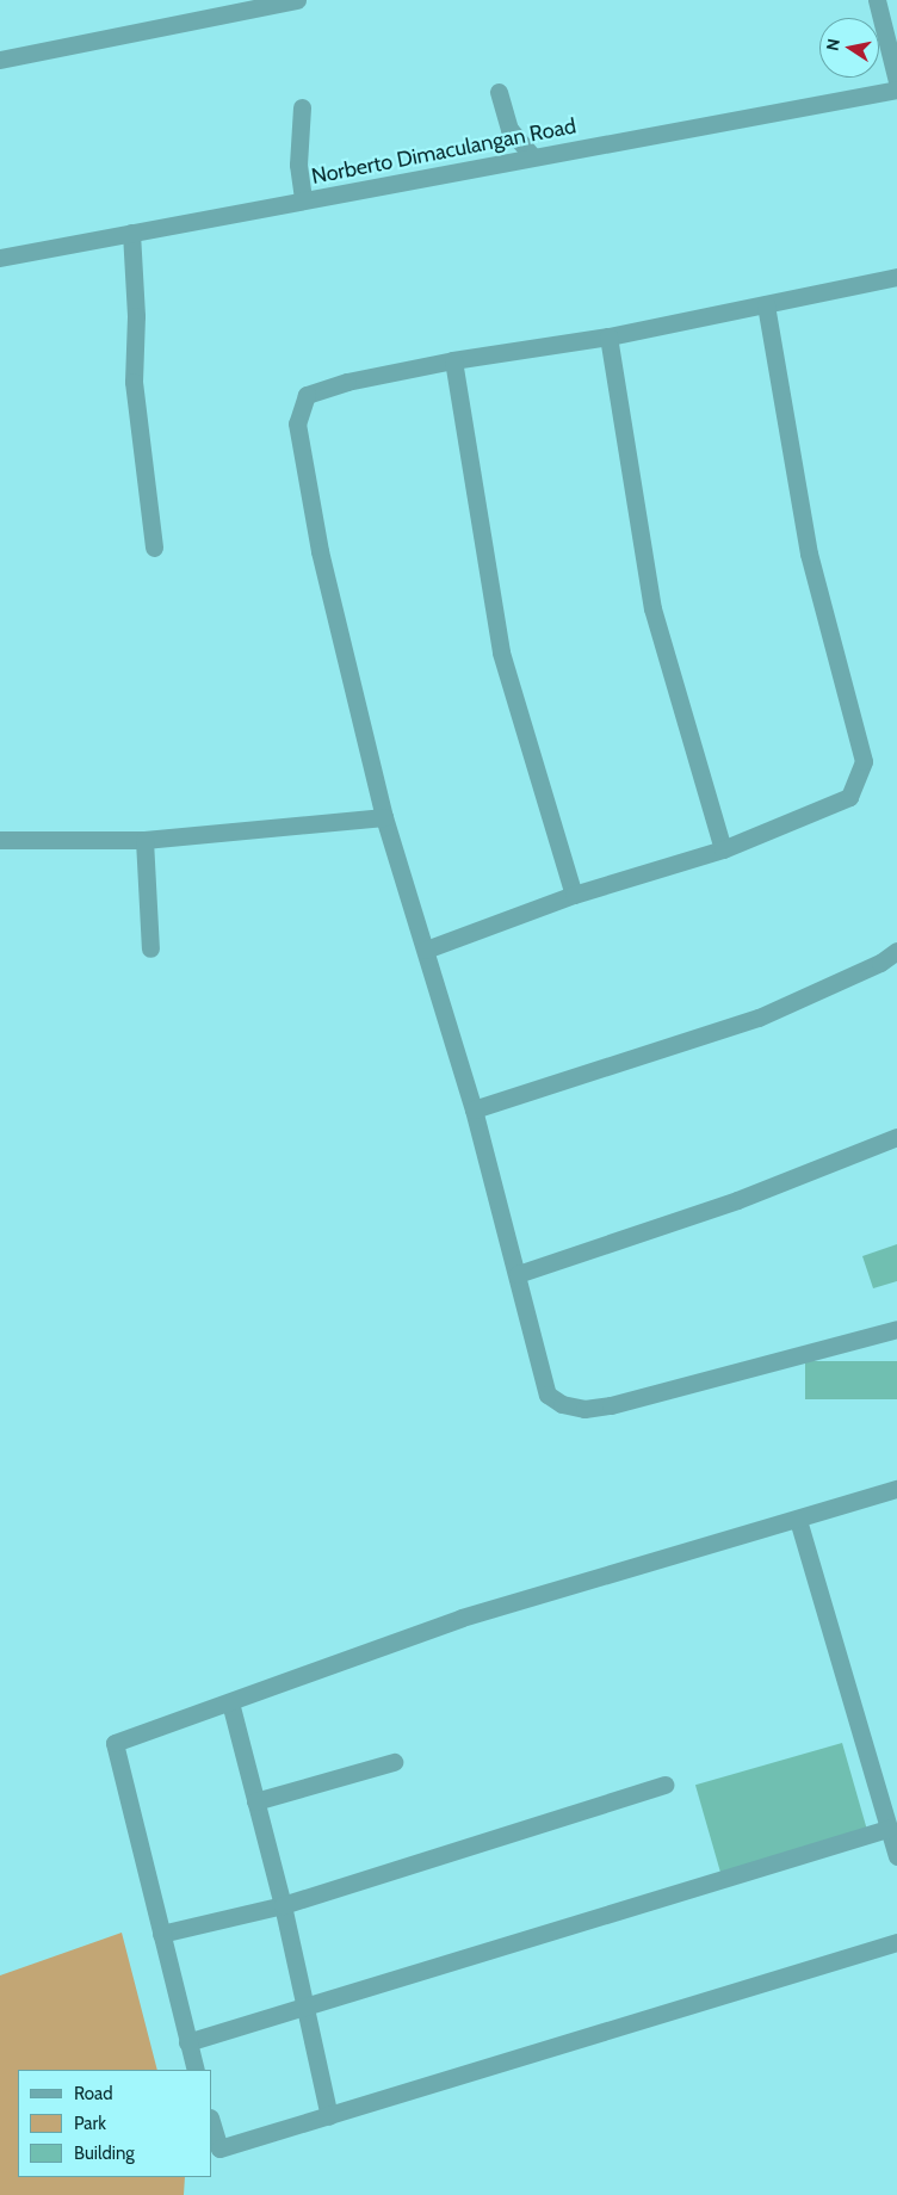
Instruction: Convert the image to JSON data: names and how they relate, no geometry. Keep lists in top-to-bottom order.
{
  "streets": {
    "street": ["Norberto Dimaculangan Road"]
  },
  "legend": ["Road", "Park", "Building"],
  "north": "left"
}
